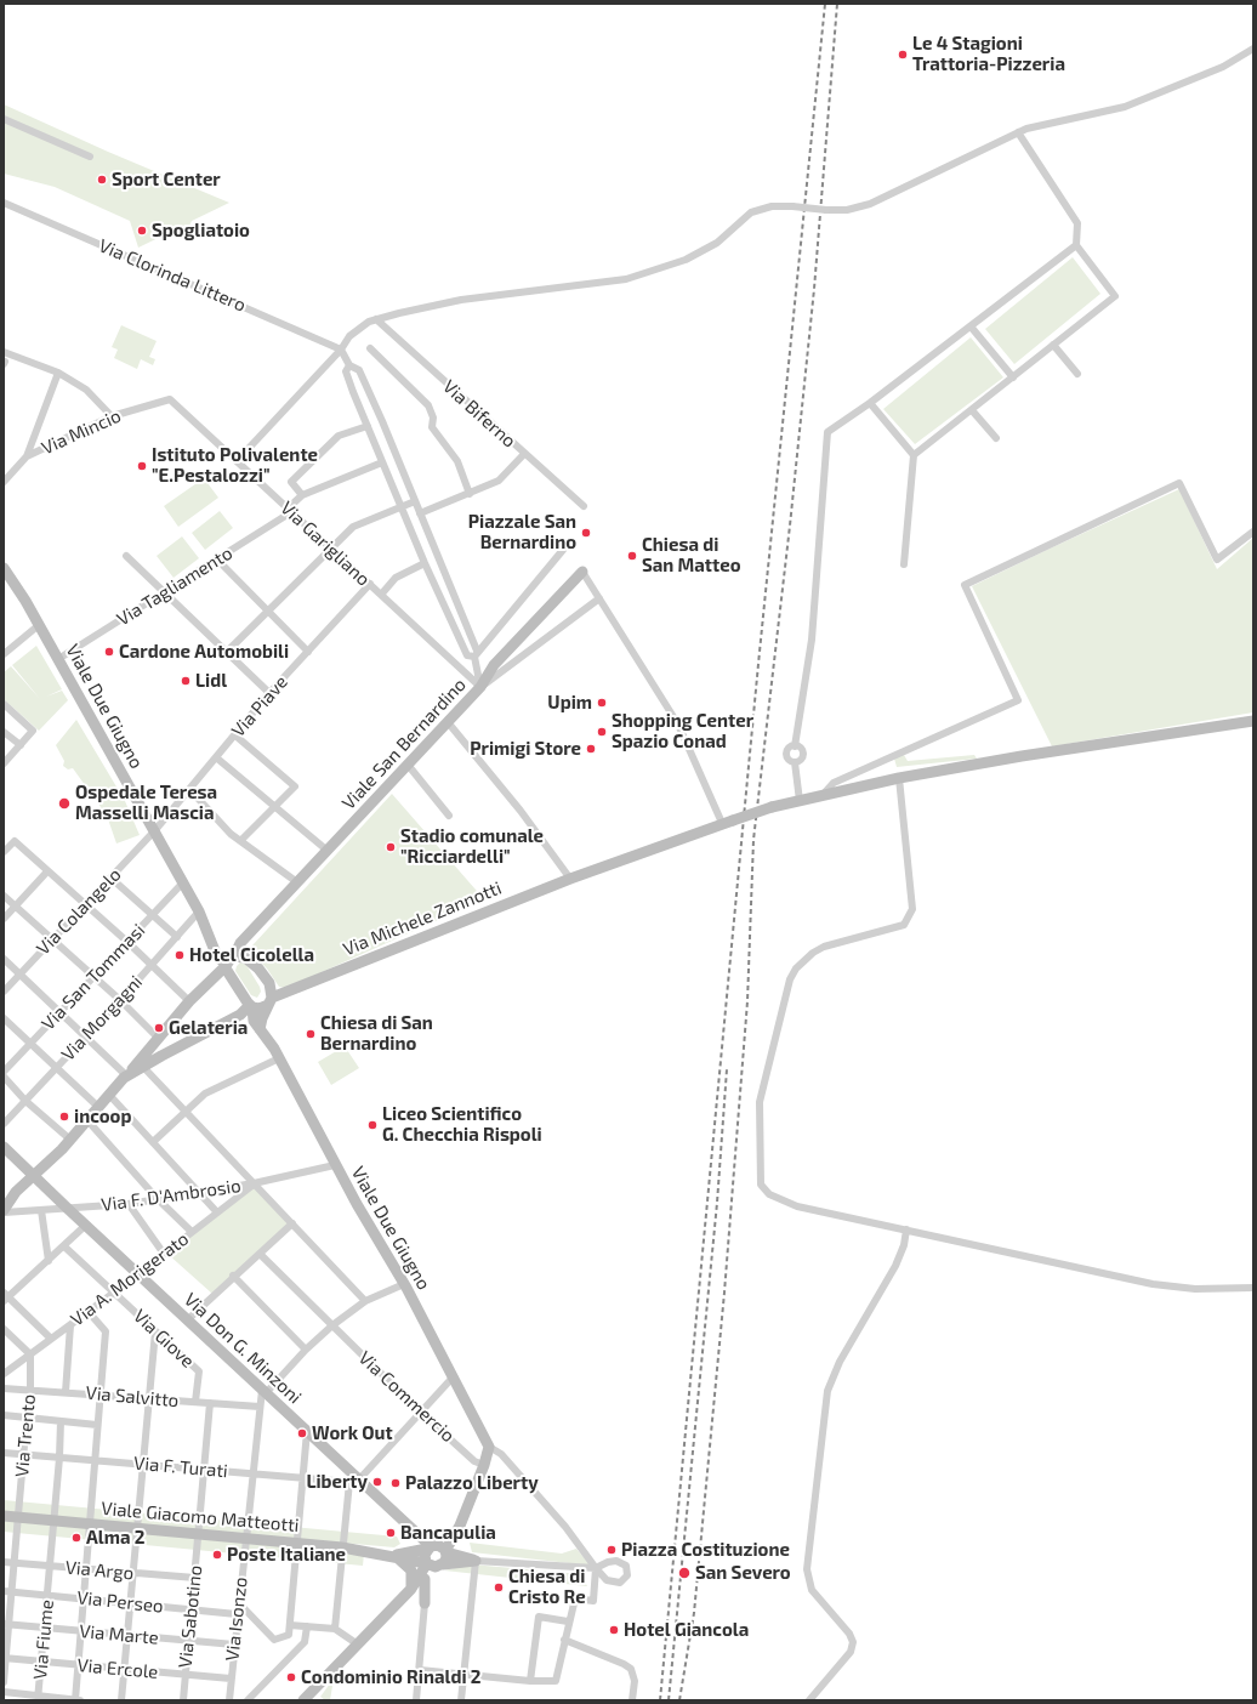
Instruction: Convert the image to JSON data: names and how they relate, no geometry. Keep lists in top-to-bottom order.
{
  "streets": {
    "main road": [
      "Viale Due Giugno",
      "Viale San Bernardino",
      "Via Michele Zannotti",
      "Via Don G. Minzoni",
      "Viale Giacomo Matteotti"
    ],
    "street": [
      "Via Clorinda Littero",
      "Via Biferno",
      "Via Mincio",
      "Via Garigliano",
      "Via Tagliamento",
      "Via Piave",
      "Via Colangelo",
      "Via San Tommasi",
      "Via Morgagni",
      "Via F. D'Ambrosio",
      "Via A. Morigerato",
      "Via Giove",
      "Via Salvitto",
      "Via Commercio",
      "Via Trento",
      "Via F. Turati",
      "Via Argo",
      "Via Perseo",
      "Via Sabotino",
      "Via Isonzo",
      "Via Marte",
      "Via Fiume",
      "Via Ercole"
    ]
  },
  "crossings": [
    ["Via Mincio", "Via Garigliano"],
    ["Via Garigliano", "Via Tagliamento"],
    ["Via Garigliano", "Via Piave"],
    ["Via Garigliano", "Viale San Bernardino"],
    ["Via Tagliamento", "Viale Due Giugno"],
    ["Viale Due Giugno", "Via Piave"],
    ["Viale Due Giugno", "Viale San Bernardino"],
    ["Viale Due Giugno", "Via Colangelo"],
    ["Viale Due Giugno", "Via Michele Zannotti"],
    ["Viale Due Giugno", "Via San Tommasi"],
    ["Viale Due Giugno", "Via Morgagni"],
    ["Viale Due Giugno", "Via F. D'Ambrosio"],
    ["Via Piave", "Via Colangelo"],
    ["Via F. D'Ambrosio", "Via A. Morigerato"],
    ["Via F. D'Ambrosio", "Via Don G. Minzoni"],
    ["Via A. Morigerato", "Via Giove"],
    ["Via A. Morigerato", "Via Don G. Minzoni"],
    ["Via A. Morigerato", "Via Trento"],
    ["Via Giove", "Via Salvitto"],
    ["Via Don G. Minzoni", "Via F. Turati"],
    ["Via Don G. Minzoni", "Viale Giacomo Matteotti"],
    ["Via Don G. Minzoni", "Via Isonzo"],
    ["Via Salvitto", "Via Trento"],
    ["Via Salvitto", "Via Sabotino"],
    ["Via Salvitto", "Via Isonzo"],
    ["Via Trento", "Via F. Turati"],
    ["Via Trento", "Viale Giacomo Matteotti"],
    ["Via Trento", "Via Argo"],
    ["Via Trento", "Via Perseo"],
    ["Via Trento", "Via Marte"],
    ["Via Trento", "Via Ercole"],
    ["Via F. Turati", "Via Sabotino"],
    ["Via F. Turati", "Via Isonzo"],
    ["Via F. Turati", "Via Fiume"],
    ["Viale Giacomo Matteotti", "Via Sabotino"],
    ["Viale Giacomo Matteotti", "Via Isonzo"],
    ["Viale Giacomo Matteotti", "Via Fiume"],
    ["Via Argo", "Via Sabotino"],
    ["Via Argo", "Via Fiume"],
    ["Via Perseo", "Via Sabotino"],
    ["Via Perseo", "Via Isonzo"],
    ["Via Perseo", "Via Fiume"],
    ["Via Sabotino", "Via Marte"],
    ["Via Sabotino", "Via Ercole"],
    ["Via Isonzo", "Via Marte"],
    ["Via Isonzo", "Via Ercole"],
    ["Via Marte", "Via Fiume"],
    ["Via Fiume", "Via Ercole"]
  ],
  "places": [
    "Le 4 Stagioni Trattoria-Pizzeria",
    "Sport Center",
    "Spogliatoio",
    "Istituto Polivalente \"E.Pestalozzi\"",
    "Piazzale San Bernardino",
    "Chiesa di San Matteo",
    "Cardone Automobili",
    "Lidl",
    "Upim",
    "Shopping Center Spazio Conad",
    "Primigi Store",
    "Ospedale Teresa Masselli Mascia",
    "Stadio comunale \"Ricciardelli\"",
    "Hotel Cicolella",
    "Gelateria",
    "Chiesa di San Bernardino",
    "incoop",
    "Liceo Scientifico G. Checchia Rispoli",
    "Work Out",
    "Liberty",
    "Palazzo Liberty",
    "Bancapulia",
    "Alma 2",
    "Piazza Costituzione",
    "Poste Italiane",
    "San Severo",
    "Chiesa di Cristo Re",
    "Hotel Giancola",
    "Condominio Rinaldi 2"
  ]
}
